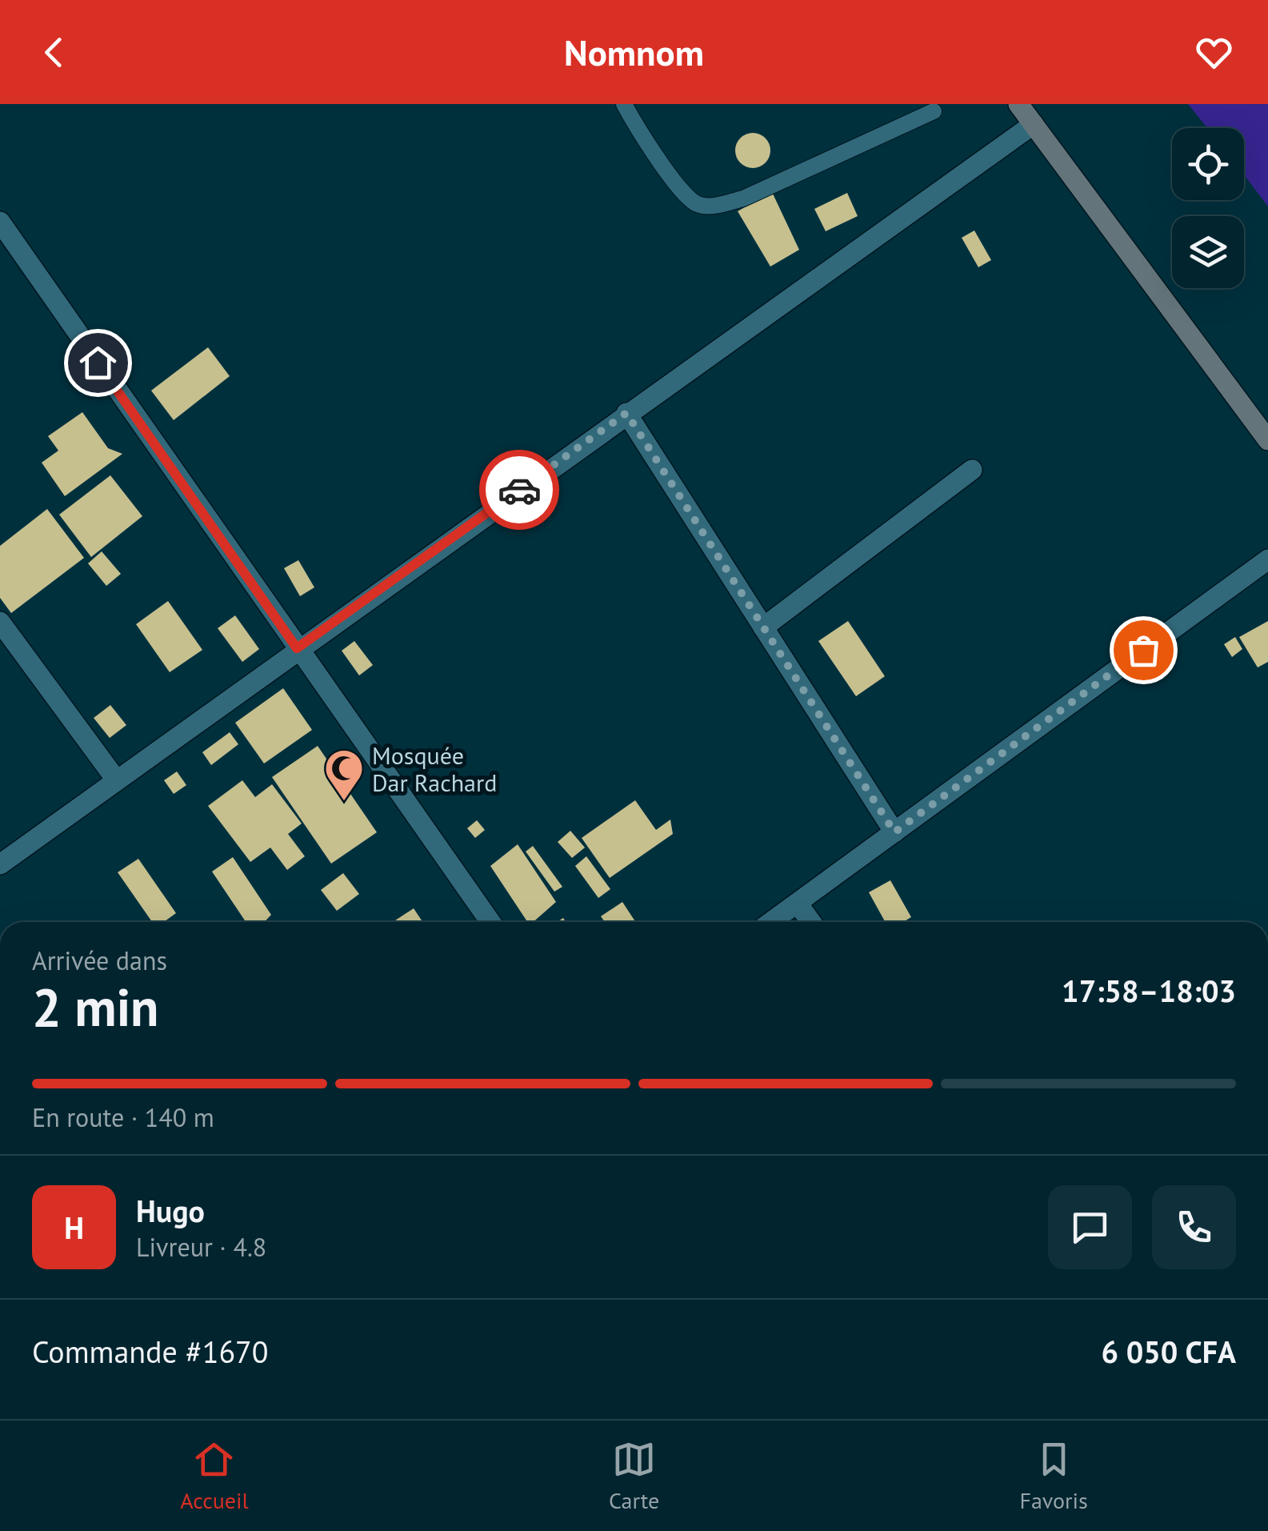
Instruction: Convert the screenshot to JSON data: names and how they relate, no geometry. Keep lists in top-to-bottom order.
{
  "places": {
    "mosque": ["Mosquée Dar Rachard"]
  },
  "page": {
    "header": "Nomnom",
    "heading": ["2 min", "Arrivée dans", "17:58–18:03"],
    "panel": [
      "Hugo",
      "Livreur · 4.8",
      "Commande #1670",
      "6 050 CFA"
    ],
    "bar": "En route · 140 m",
    "round": "H",
    "tabs": ["Accueil", "Carte", "Favoris"]
  }
}
